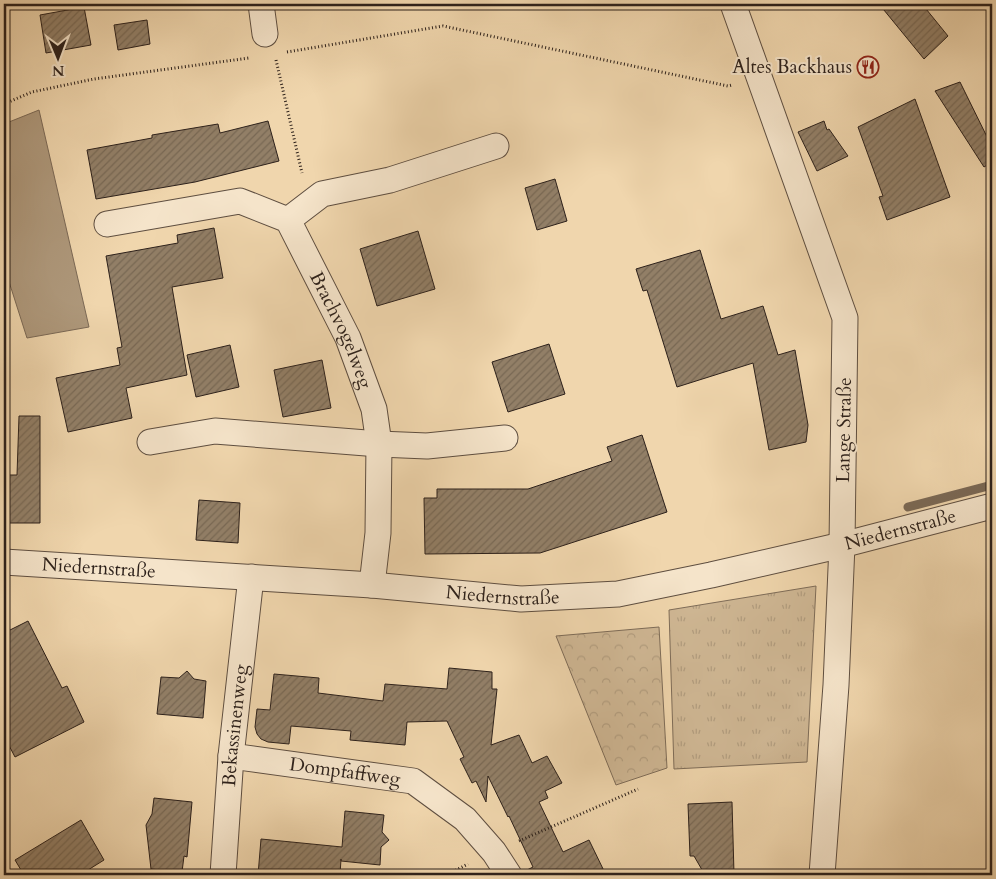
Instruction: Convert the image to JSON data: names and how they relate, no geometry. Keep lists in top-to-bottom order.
{
  "streets": {
    "street": [
      "Brachvogelweg",
      "Lange Straße",
      "Niedernstraße",
      "Bekassinenweg",
      "Dompfaffweg"
    ]
  },
  "crossings": [
    ["Brachvogelweg", "Niedernstraße"],
    ["Lange Straße", "Niedernstraße"],
    ["Niedernstraße", "Bekassinenweg"],
    ["Bekassinenweg", "Dompfaffweg"]
  ],
  "places": {
    "restaurant": ["Altes Backhaus"]
  },
  "north": "bottom"
}
